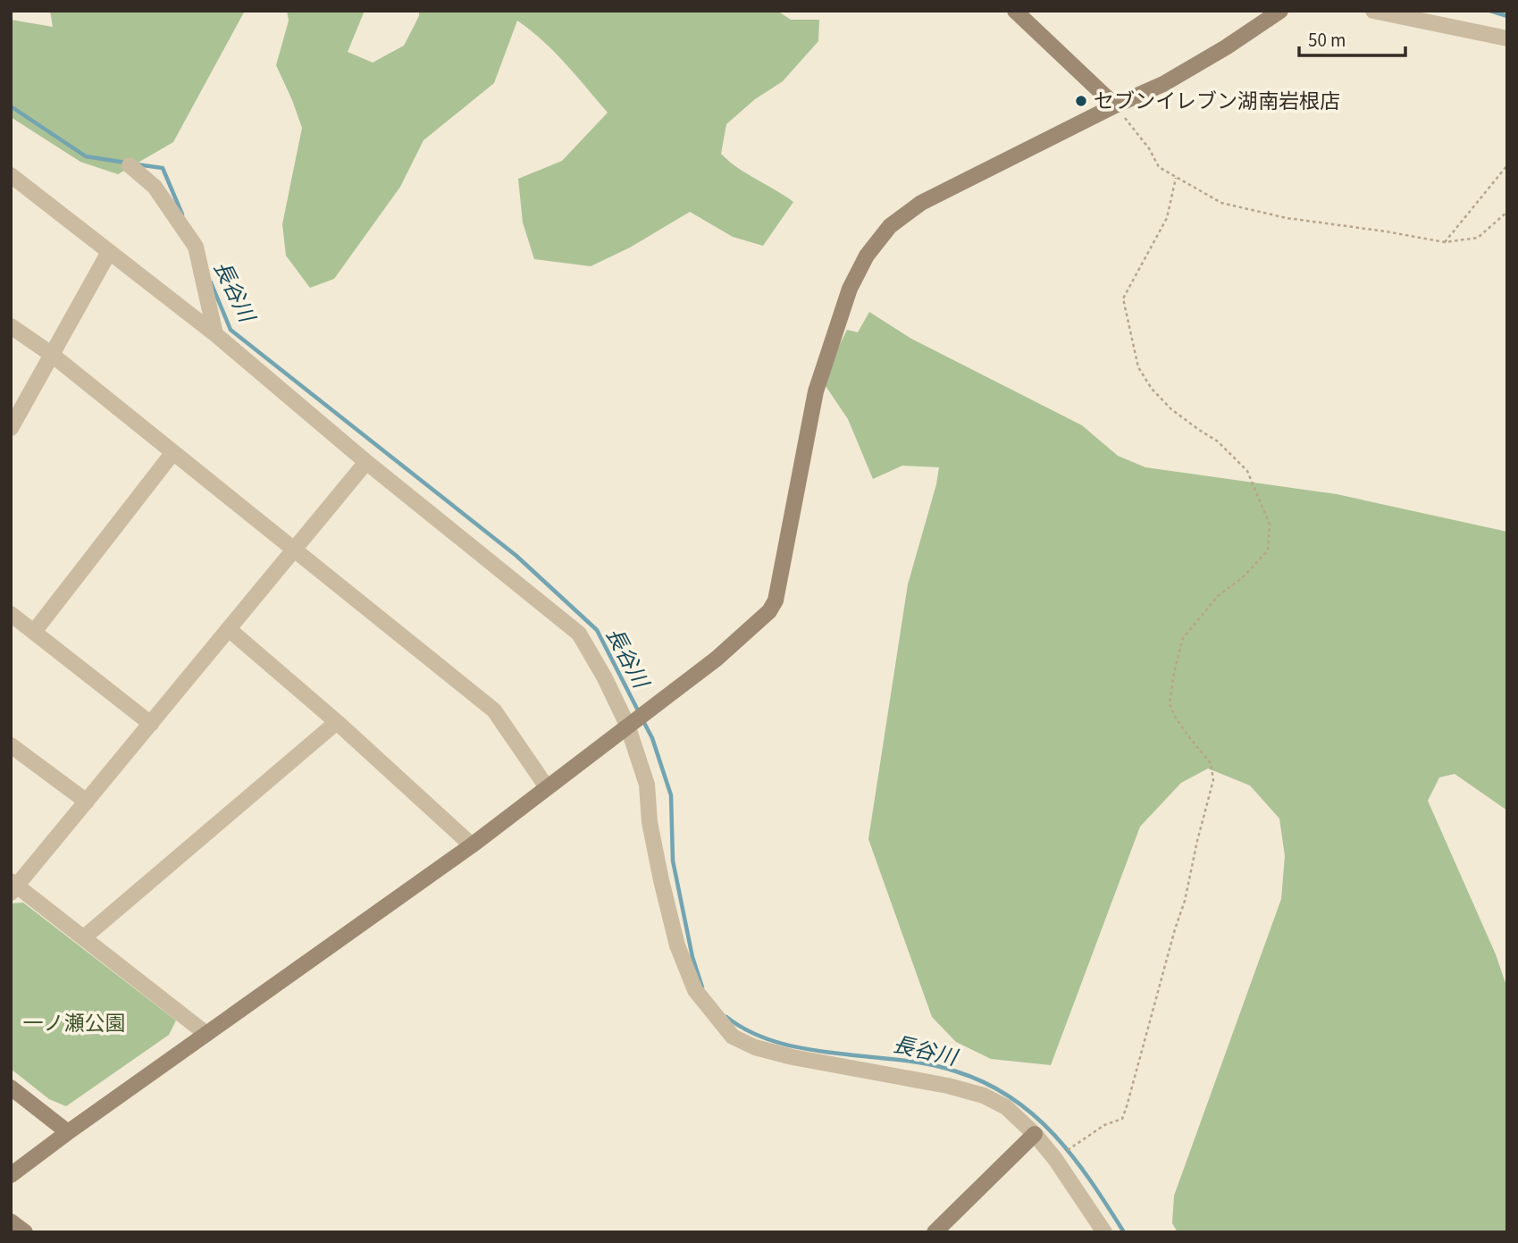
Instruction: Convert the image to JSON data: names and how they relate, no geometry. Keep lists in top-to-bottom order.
{
  "water": ["長谷川"],
  "parks": ["一ノ瀬公園"],
  "places": ["セブンイレブン湖南岩根店"],
  "scale_bar": "50 m"
}
